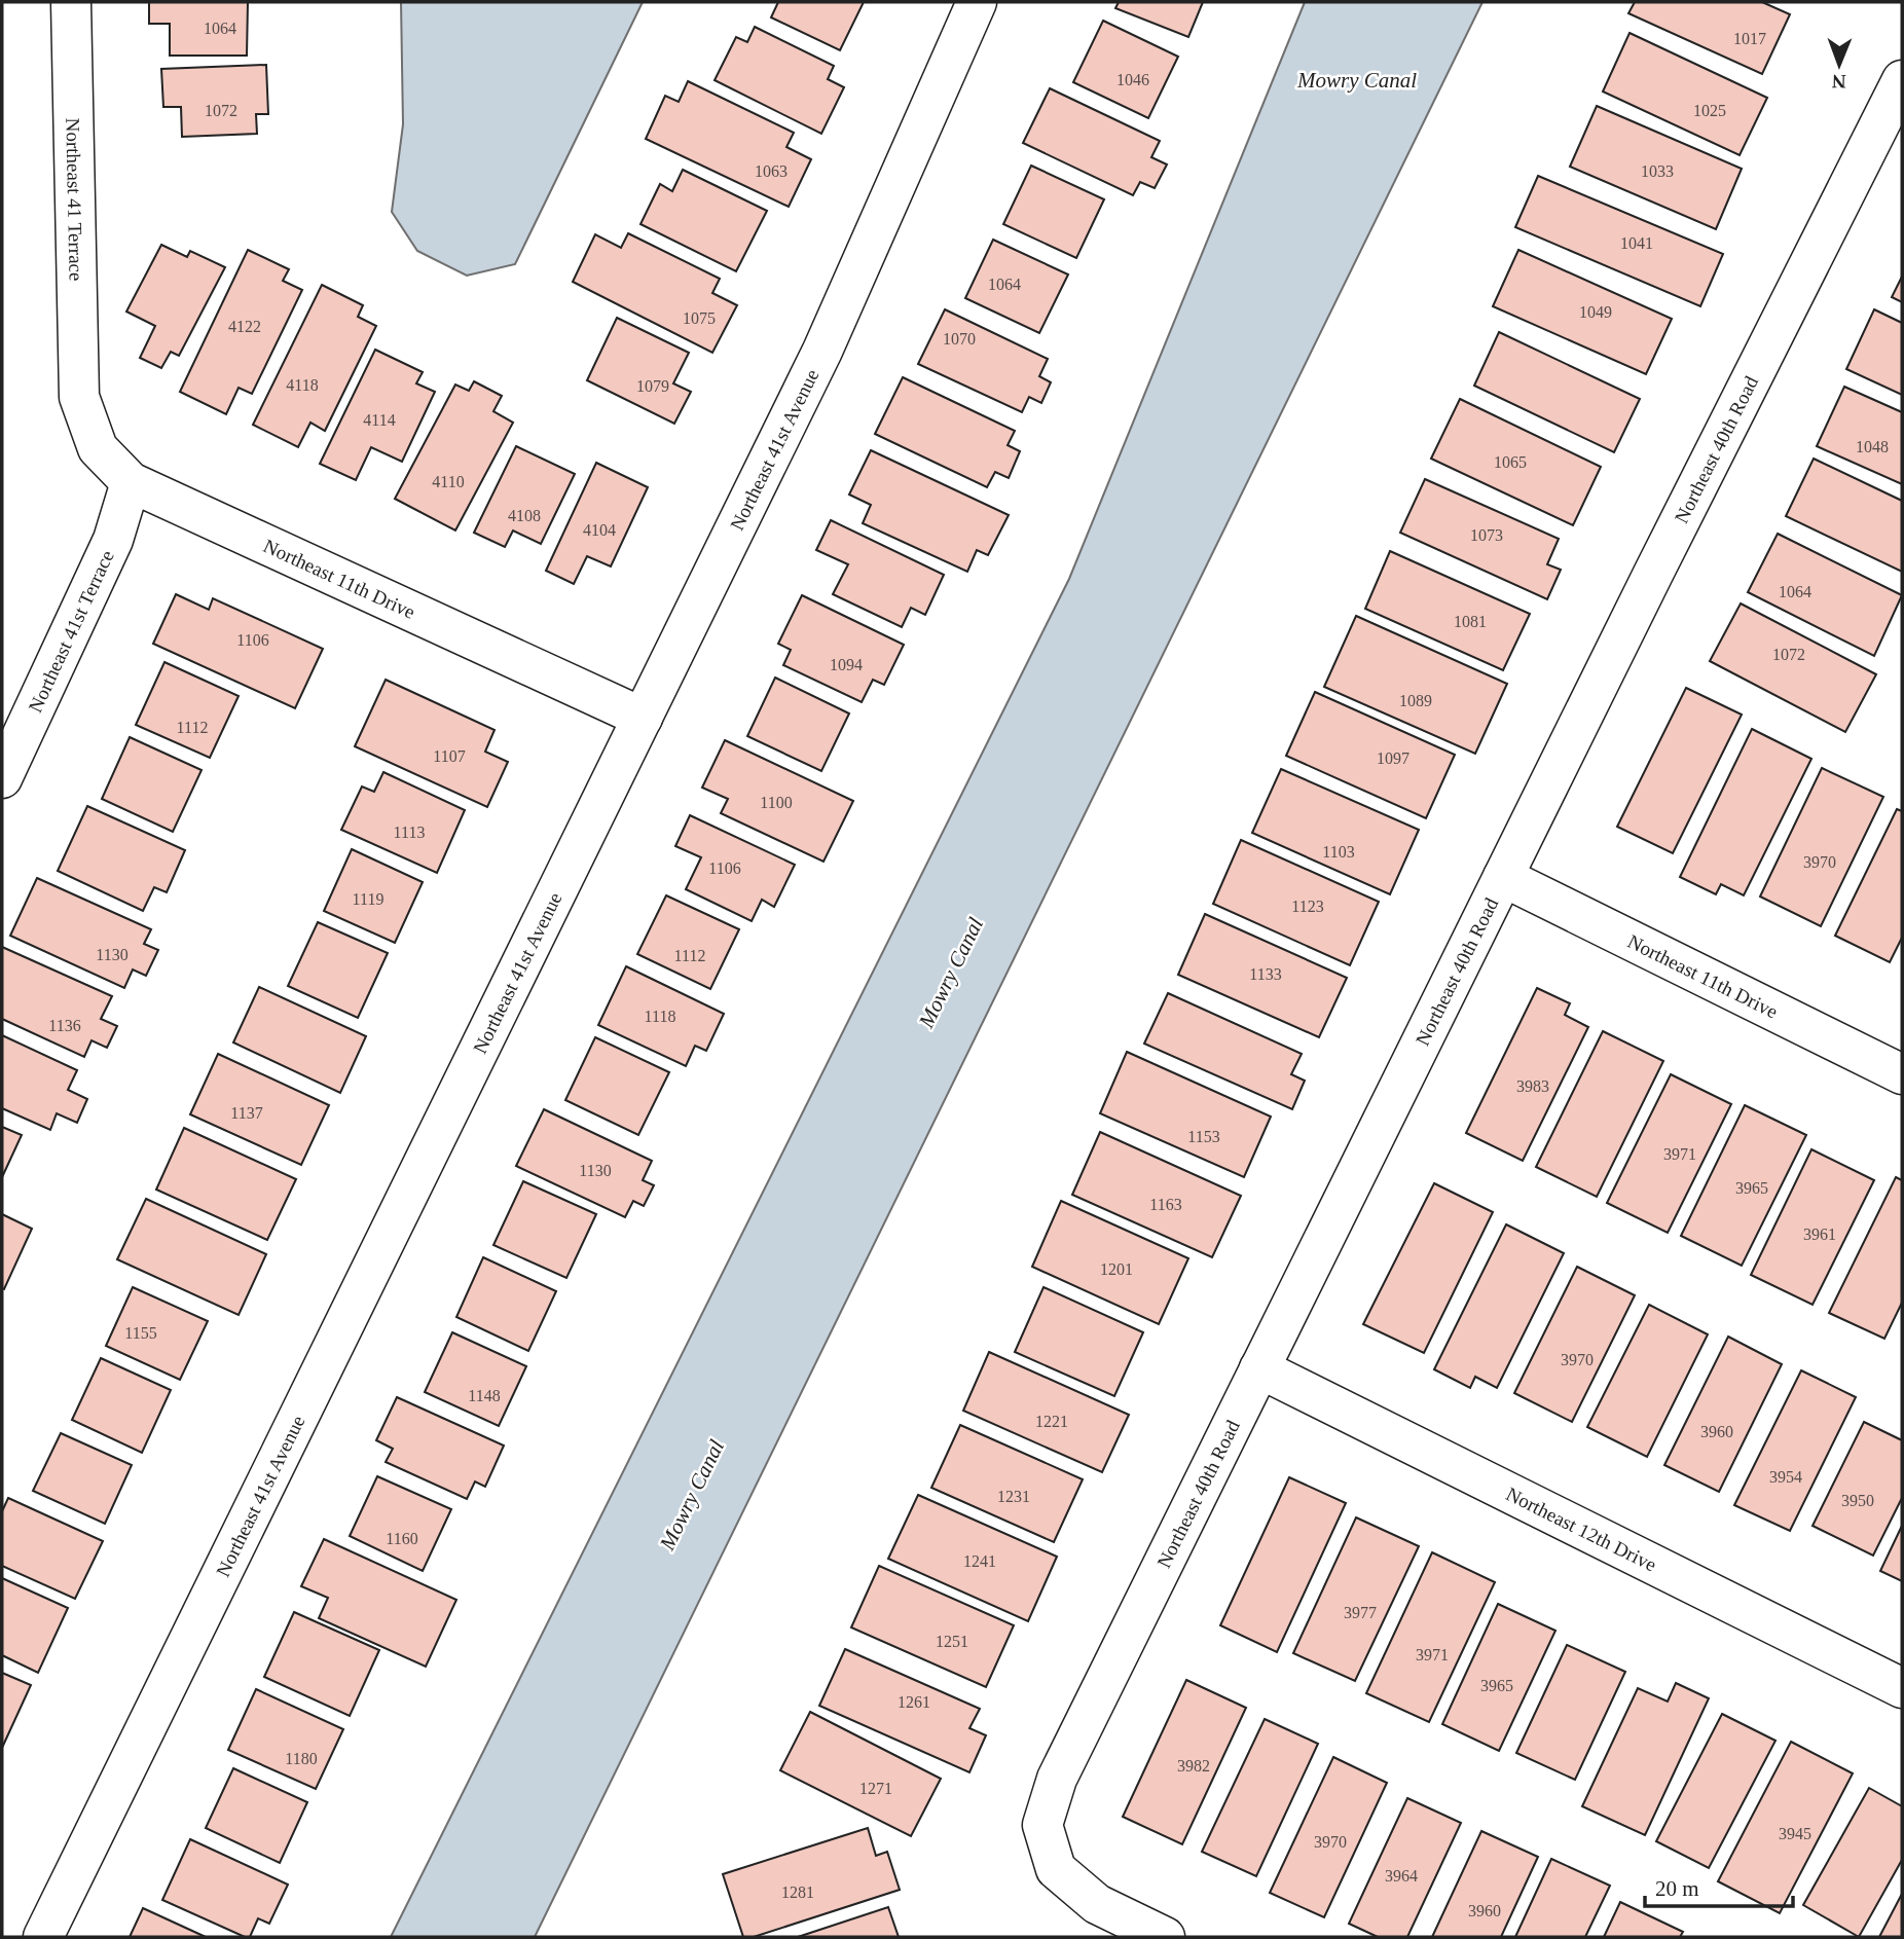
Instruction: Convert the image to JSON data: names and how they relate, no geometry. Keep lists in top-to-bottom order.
{
  "streets": {
    "street": [
      "Northeast 41 Terrace",
      "Northeast 41st Avenue",
      "Northeast 40th Road",
      "Northeast 11th Drive",
      "Northeast 41st Terrace",
      "Northeast 12th Drive"
    ]
  },
  "crossings": [
    ["Northeast 41 Terrace", "Northeast 11th Drive"],
    ["Northeast 41st Avenue", "Northeast 11th Drive"],
    ["Northeast 40th Road", "Northeast 11th Drive"],
    ["Northeast 40th Road", "Northeast 12th Drive"],
    ["Northeast 11th Drive", "Northeast 41st Terrace"]
  ],
  "water": ["Mowry Canal"],
  "house_numbers": [
    "1064",
    "1017",
    "1046",
    "1072",
    "1025",
    "1063",
    "1033",
    "1041",
    "1064",
    "1049",
    "1075",
    "4122",
    "1070",
    "4118",
    "1079",
    "4114",
    "1048",
    "1065",
    "4110",
    "4108",
    "4104",
    "1073",
    "1064",
    "1081",
    "1106",
    "1072",
    "1094",
    "1089",
    "1112",
    "1107",
    "1097",
    "1100",
    "1113",
    "1103",
    "3970",
    "1106",
    "1119",
    "1123",
    "1130",
    "1112",
    "1133",
    "1118",
    "1136",
    "3983",
    "1137",
    "1153",
    "3971",
    "1130",
    "3965",
    "1163",
    "3961",
    "1201",
    "1155",
    "3970",
    "1148",
    "1221",
    "3960",
    "3954",
    "1231",
    "3950",
    "1160",
    "1241",
    "3977",
    "1251",
    "3971",
    "3965",
    "1261",
    "1180",
    "3982",
    "1271",
    "3945",
    "3970",
    "3964",
    "1281",
    "3960"
  ],
  "scale_bar": "20 m",
  "north": "bottom"
}
